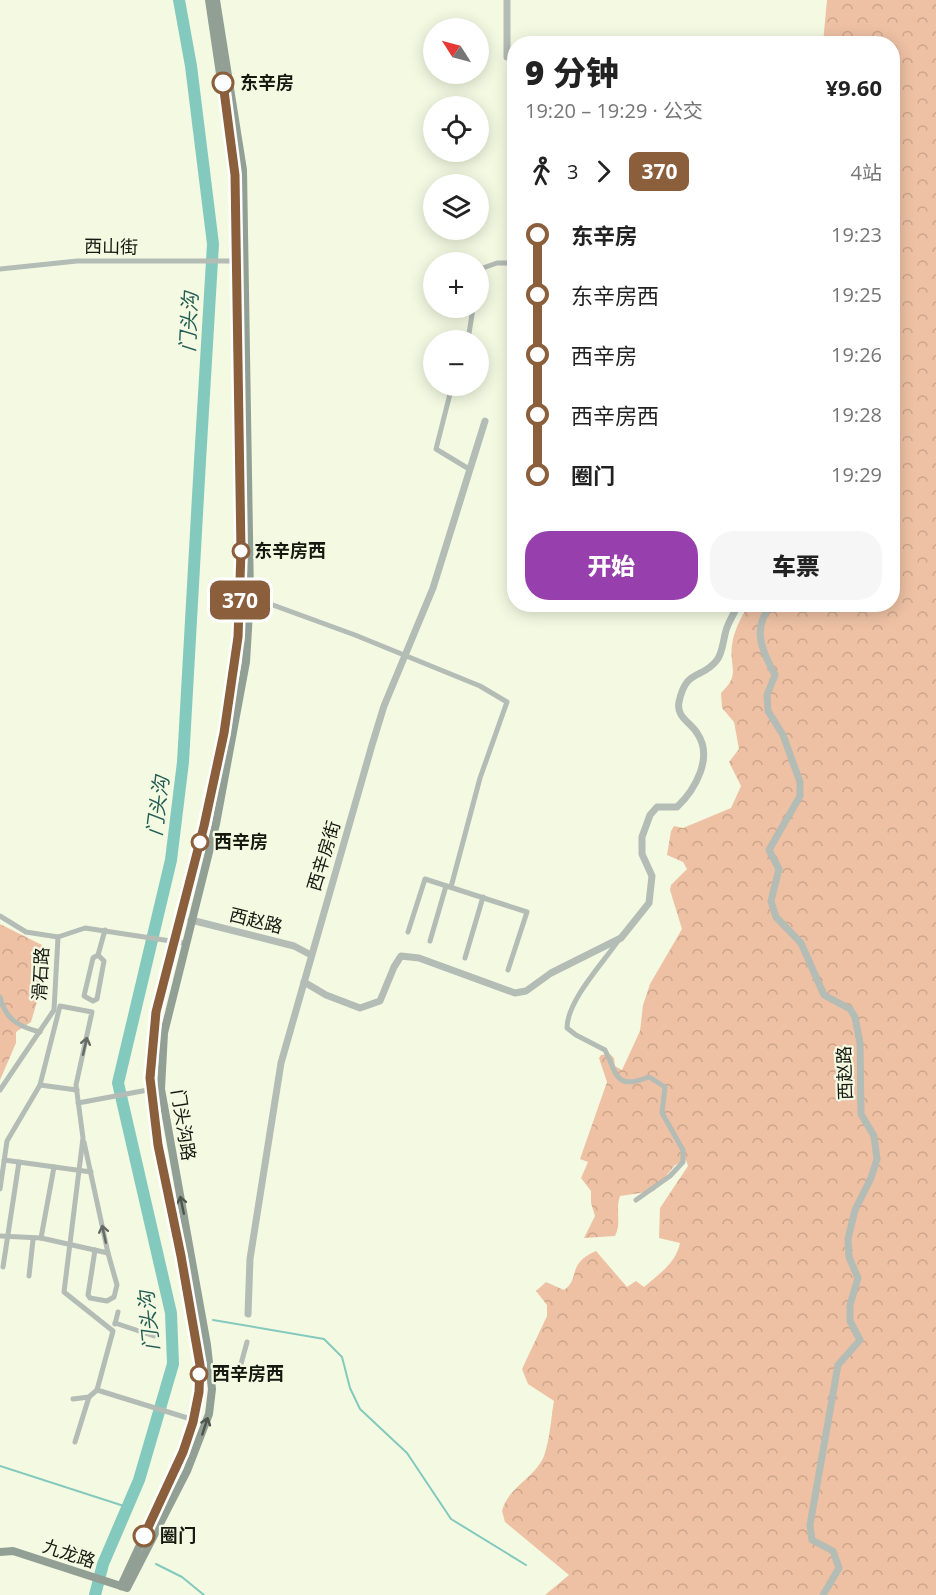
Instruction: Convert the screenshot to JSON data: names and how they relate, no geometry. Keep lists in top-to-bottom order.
{
  "streets": {
    "main road": ["门头沟路", "九龙路"],
    "street": [
      "西山街",
      "西辛房街",
      "西赵路",
      "滑石路"
    ]
  },
  "crossings": [
    ["西山街", "门头沟路"],
    ["西辛房街", "西赵路"],
    ["西赵路", "门头沟路"],
    ["滑石路", "门头沟路"],
    ["门头沟路", "九龙路"]
  ],
  "water": ["门头沟"],
  "places": [
    "东辛房",
    "东辛房西",
    "西辛房",
    "西辛房西",
    "圈门"
  ],
  "lines": ["bus line 370"],
  "north": "top left",
  "page": {
    "on_map": "370",
    "map_buttons": ["+", "−"],
    "heading": ["9 分钟", "19:20 – 19:29 · 公交", "¥9.60"],
    "legs": ["3", "370", "4站"],
    "list": [
      {
        "name": "东辛房",
        "value": "19:23"
      },
      {
        "name": "东辛房西",
        "value": "19:25"
      },
      {
        "name": "西辛房",
        "value": "19:26"
      },
      {
        "name": "西辛房西",
        "value": "19:28"
      },
      {
        "name": "圈门",
        "value": "19:29"
      }
    ],
    "buttons": ["开始", "车票"]
  }
}
